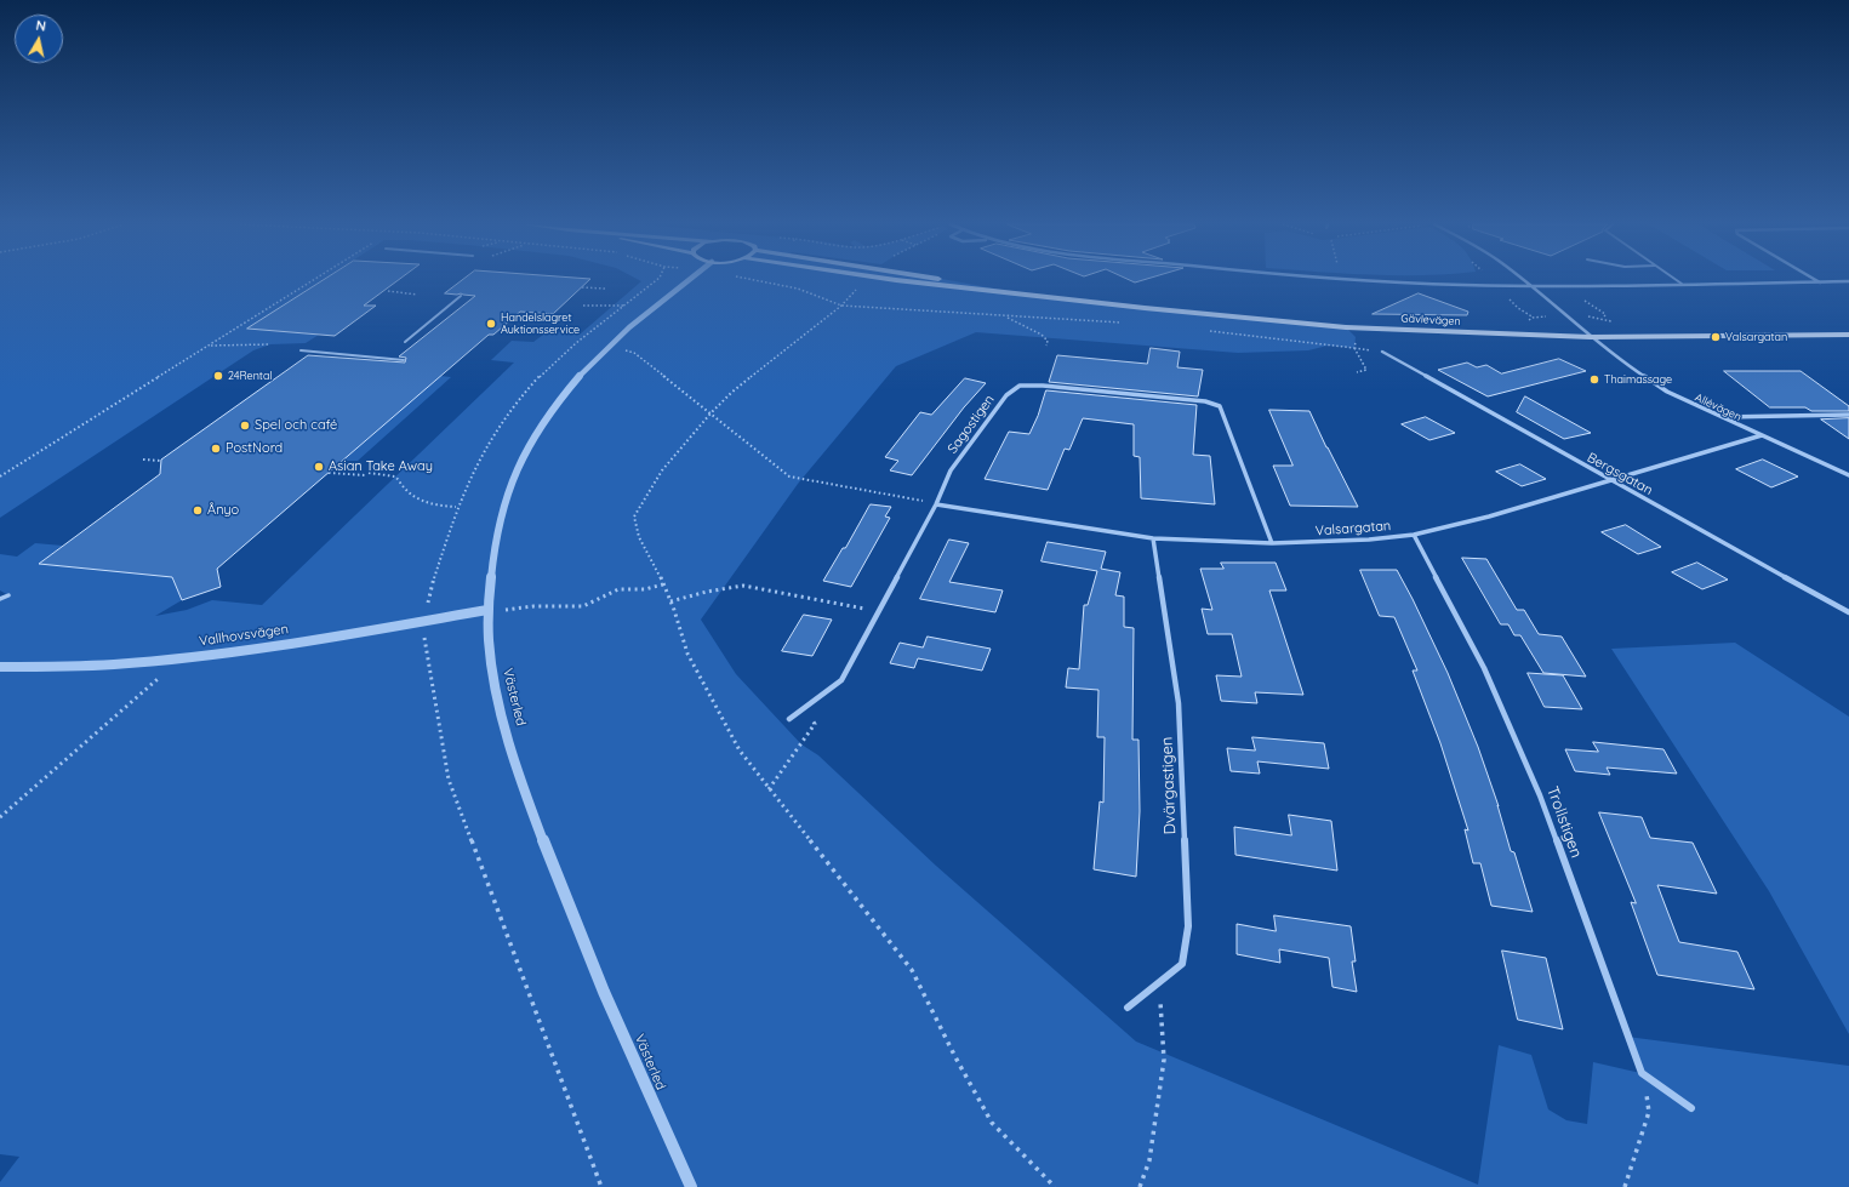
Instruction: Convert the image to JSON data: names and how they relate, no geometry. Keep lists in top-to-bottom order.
{
  "streets": {
    "main road": ["Gävlevägen"],
    "street": [
      "Allévägen",
      "Sagostigen",
      "Bergsgatan",
      "Valsargatan",
      "Vallhovsvägen",
      "Västerled",
      "Dvärgastigen",
      "Trollstigen"
    ]
  },
  "crossings": [
    ["Gävlevägen", "Allévägen"],
    ["Allévägen", "Valsargatan"],
    ["Sagostigen", "Valsargatan"],
    ["Bergsgatan", "Valsargatan"],
    ["Valsargatan", "Dvärgastigen"],
    ["Valsargatan", "Trollstigen"],
    ["Vallhovsvägen", "Västerled"]
  ],
  "places": [
    "Handelslagret Auktionsservice",
    "Valsargatan",
    "24Rental",
    "Thaimassage",
    "Spel och café",
    "PostNord",
    "Asian Take Away",
    "Ånyo"
  ],
  "north": "top"
}
